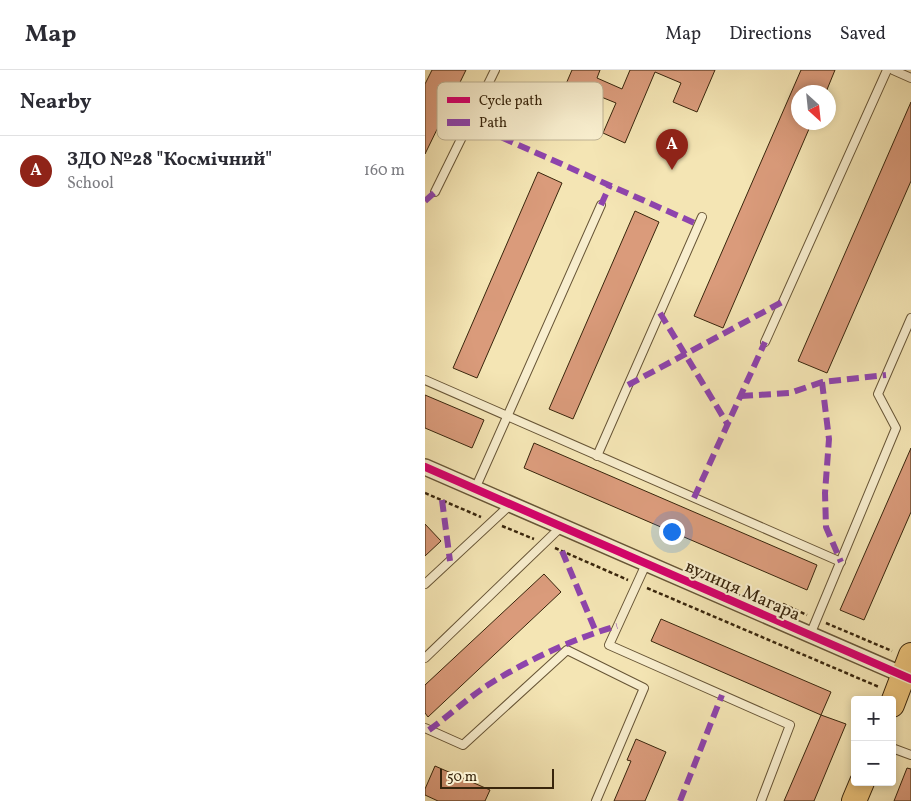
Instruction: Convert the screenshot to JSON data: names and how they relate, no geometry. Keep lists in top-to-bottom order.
{
  "streets": {
    "street": ["вулиця Магара"]
  },
  "legend": ["Cycle path", "Path"],
  "scale_bar": "50 m",
  "north": "bottom right",
  "page": {
    "header": "Map",
    "nav": ["Map", "Directions", "Saved"],
    "heading": "Nearby",
    "pins": "A",
    "list": [
      {
        "mark": "A",
        "name": "ЗДО №28 \"Космічний\"",
        "note": "School",
        "value": "160 m"
      }
    ],
    "map_buttons": ["+", "−"],
    "scale": "50 m"
  }
}
